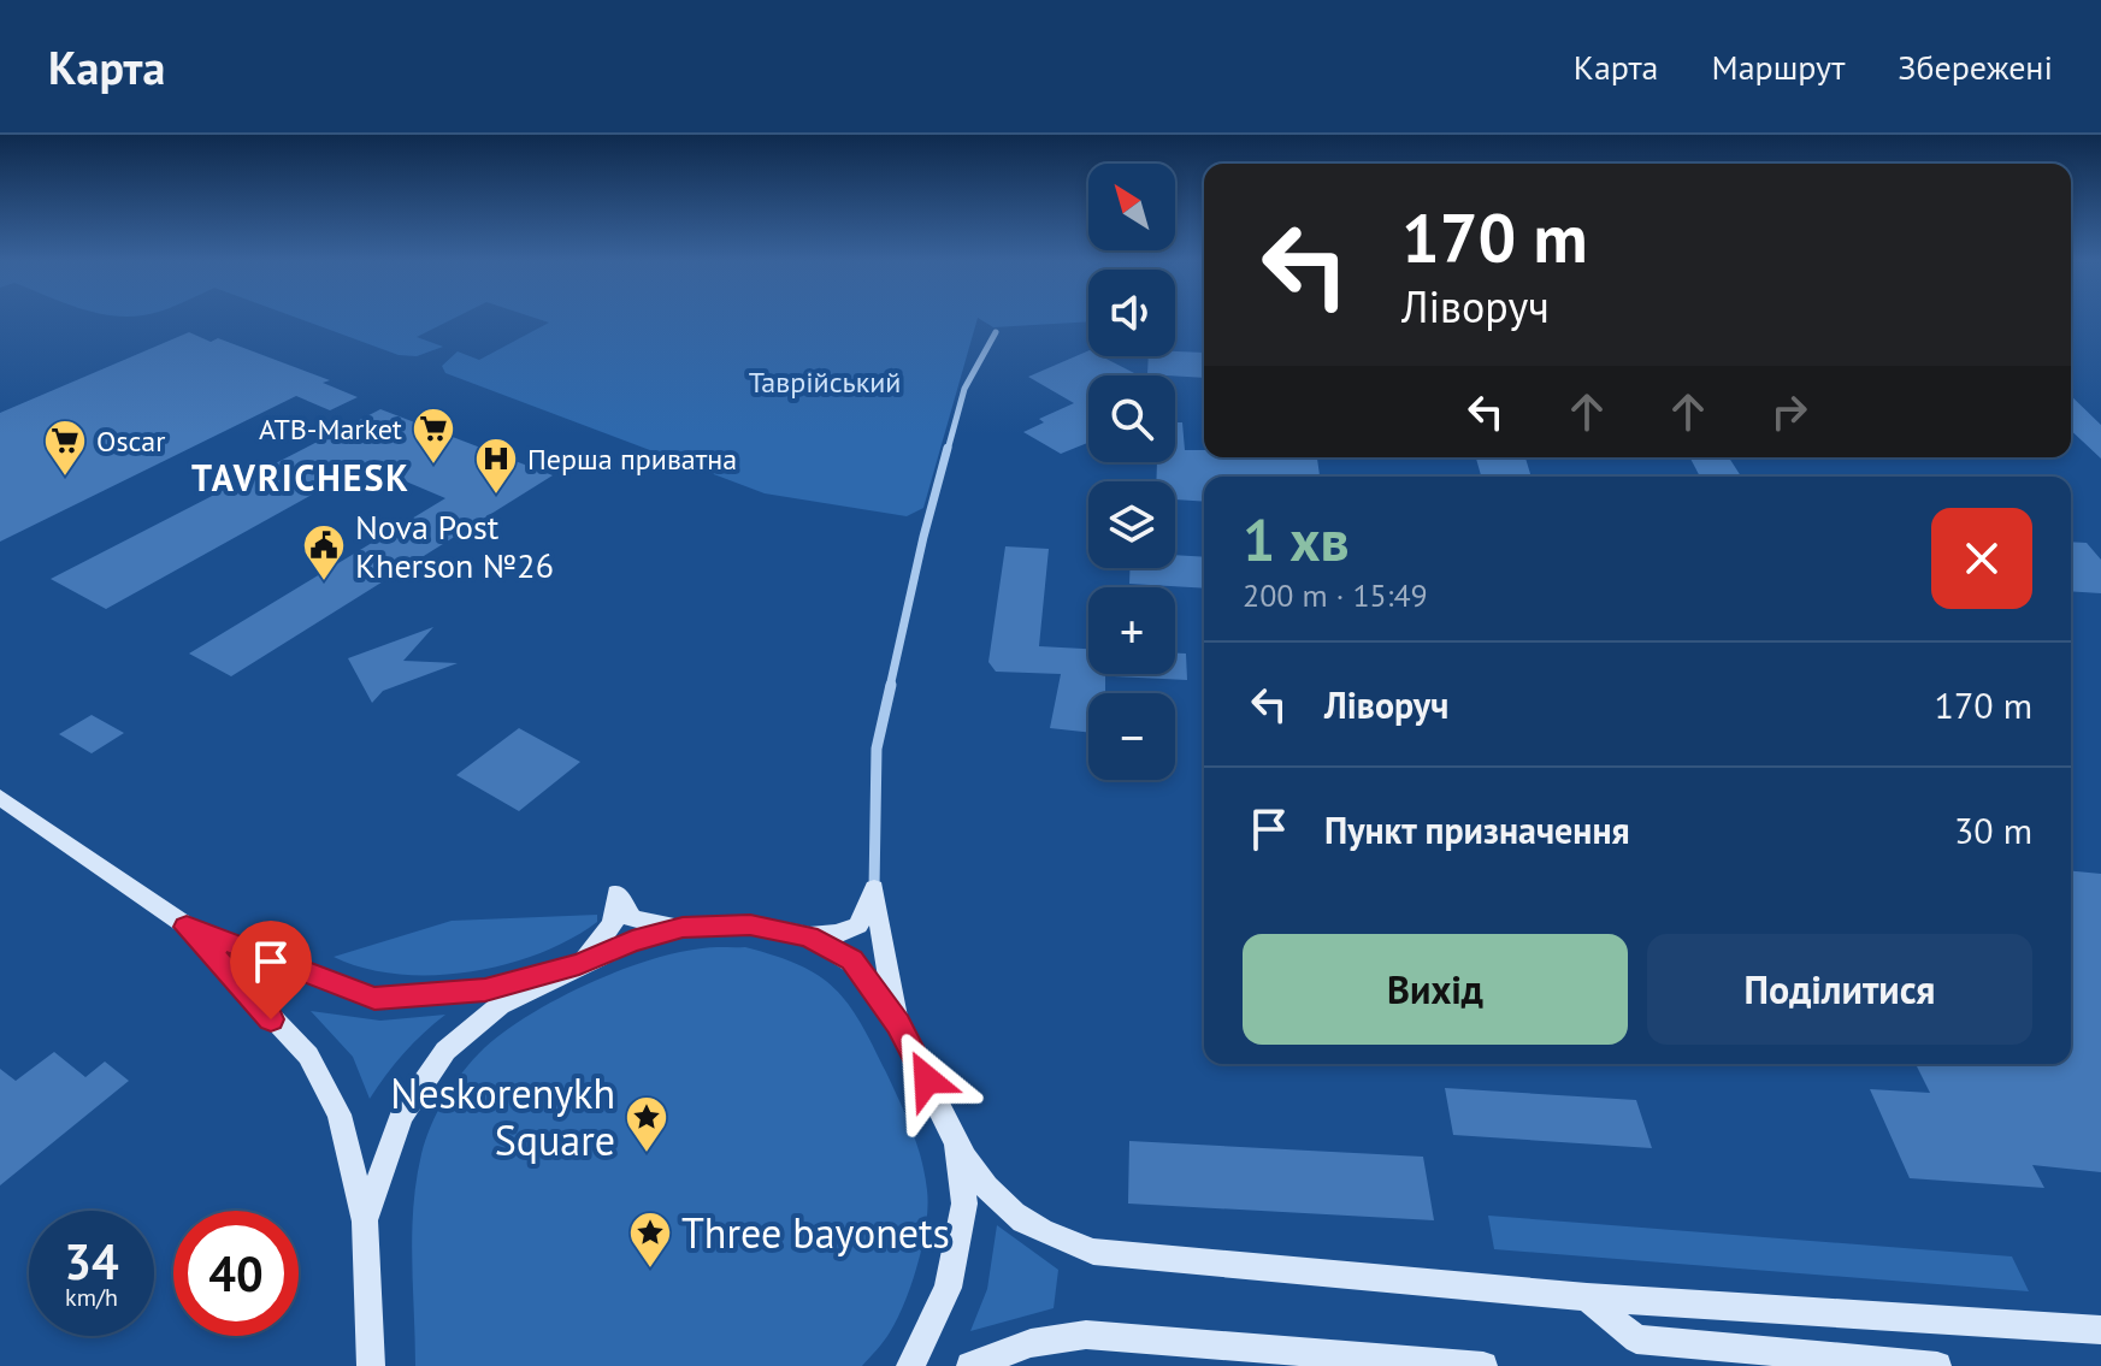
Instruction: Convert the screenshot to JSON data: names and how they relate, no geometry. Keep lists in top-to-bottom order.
{
  "districts": ["TAVRICHESK"],
  "parks": ["Таврійський"],
  "places": {
    "supermarket": ["ATB-Market", "Oscar"],
    "hospital": ["Перша приватна"],
    "public building": ["Nova Post Kherson №26"],
    "place": ["Neskorenykh Square", "Three bayonets"]
  },
  "north": "top left",
  "page": {
    "header": "Карта",
    "nav": ["Карта", "Маршрут", "Збережені"],
    "map_buttons": ["+", "−"],
    "turn": ["170 m", "Ліворуч"],
    "heading": ["1 хв", "200 m · 15:49"],
    "list": [
      {
        "name": "Ліворуч",
        "value": "170 m"
      },
      {
        "name": "Пункт призначення",
        "value": "30 m"
      }
    ],
    "buttons": ["Вихід", "Поділитися"],
    "speed": "34 km/h",
    "limit": "40"
  }
}
